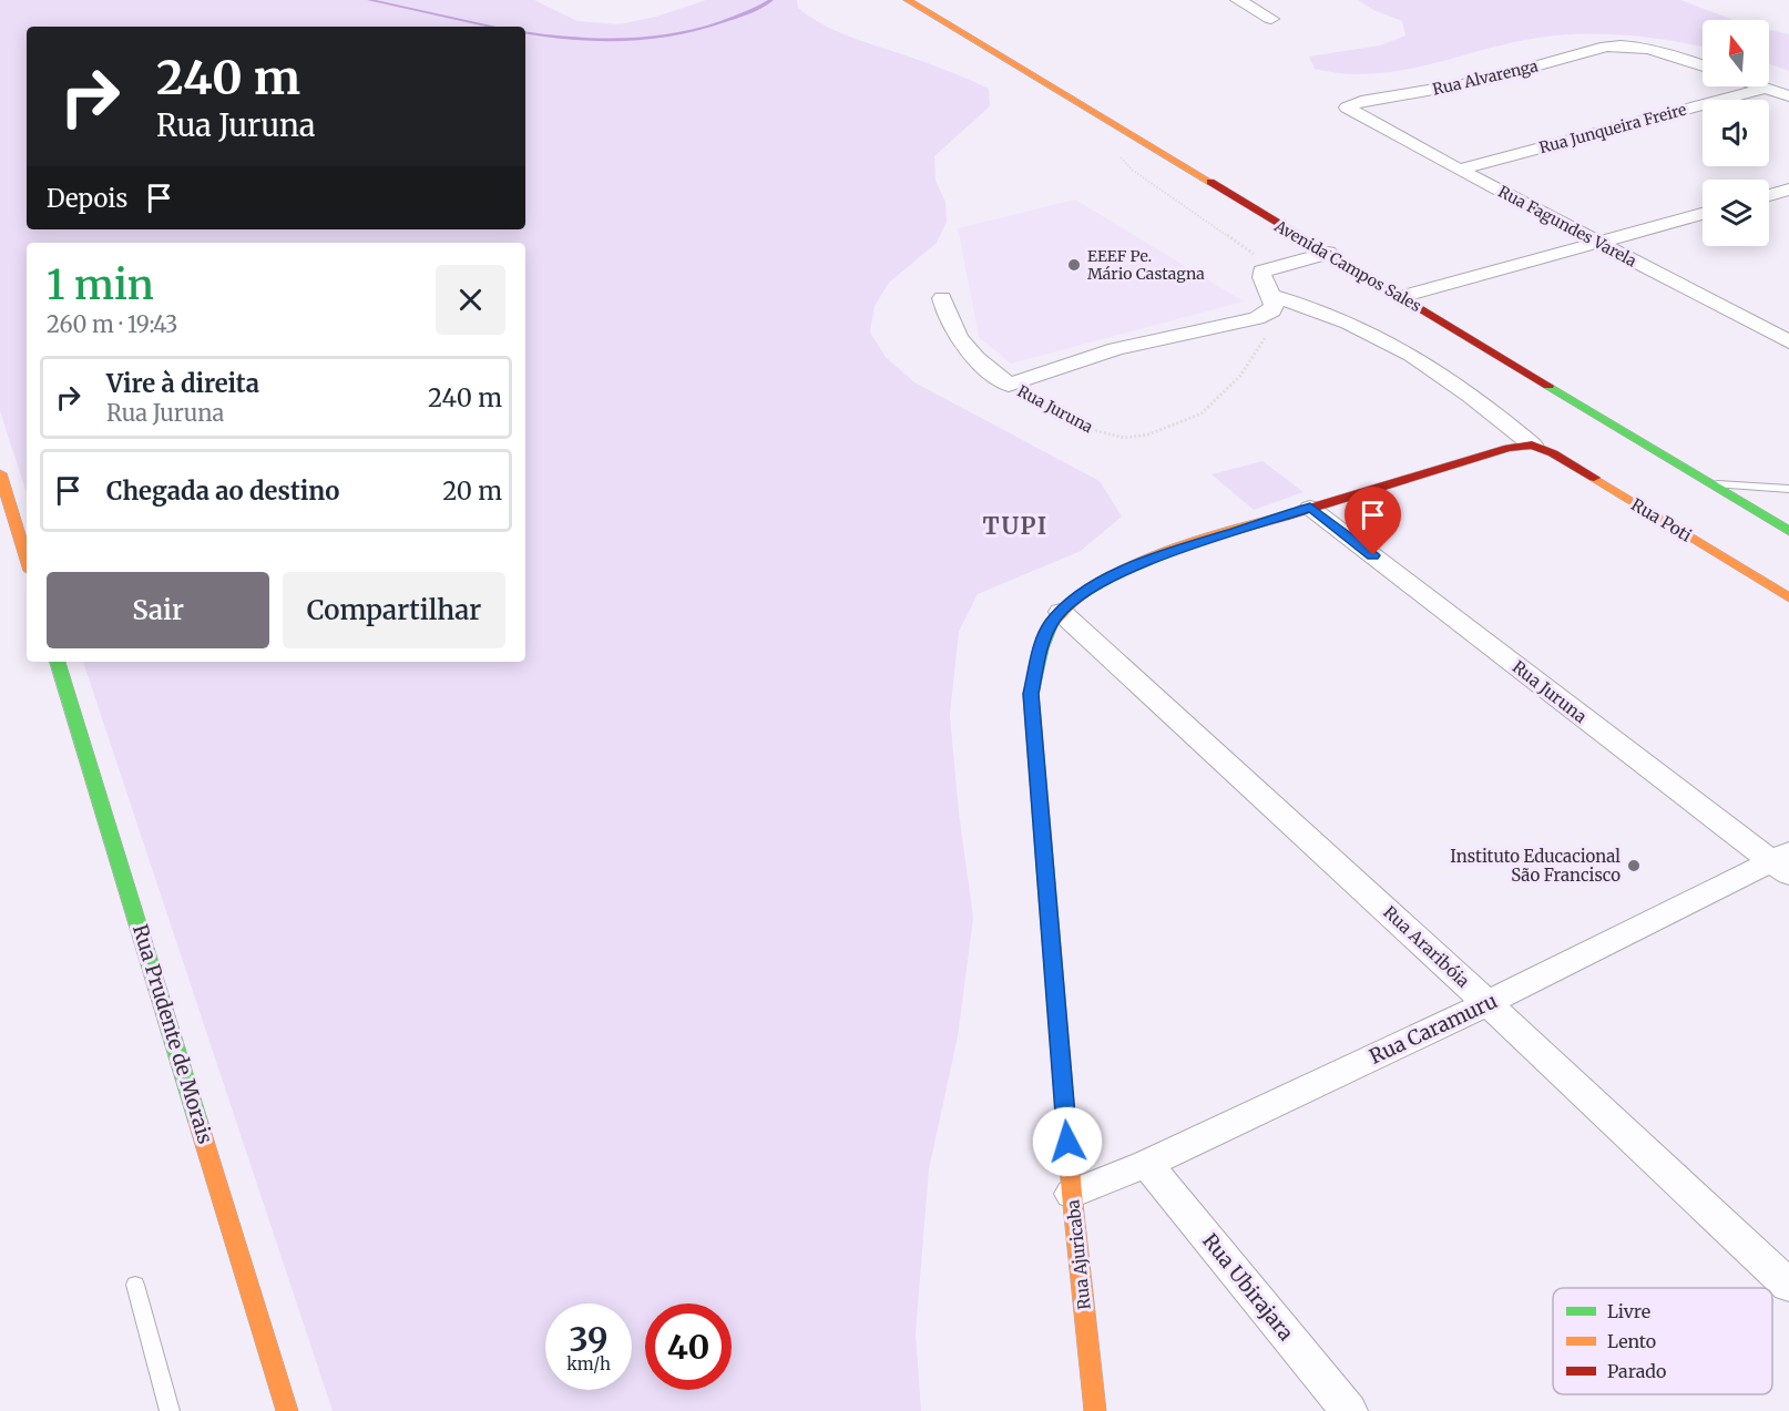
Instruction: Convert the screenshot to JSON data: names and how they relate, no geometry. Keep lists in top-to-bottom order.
{
  "streets": {
    "street": [
      "Rua Alvarenga",
      "Rua Junqueira Freire",
      "Rua Fagundes Varela",
      "Avenida Campos Sales",
      "Rua Juruna",
      "Rua Poti",
      "Rua Araribóia",
      "Rua Caramuru",
      "Rua Prudente de Morais",
      "Rua Ajuricaba",
      "Rua Ubirajara"
    ]
  },
  "crossings": [
    ["Rua Alvarenga", "Rua Fagundes Varela"],
    ["Rua Junqueira Freire", "Rua Fagundes Varela"],
    ["Rua Juruna", "Rua Caramuru"],
    ["Rua Juruna", "Rua Ajuricaba"],
    ["Rua Poti", "Rua Ajuricaba"],
    ["Rua Araribóia", "Rua Caramuru"],
    ["Rua Araribóia", "Rua Ajuricaba"],
    ["Rua Caramuru", "Rua Ajuricaba"],
    ["Rua Caramuru", "Rua Ubirajara"]
  ],
  "districts": ["TUPI"],
  "places": ["EEEF Pe. Mário Castagna", "Instituto Educacional São Francisco"],
  "legend": ["Livre", "Lento", "Parado"],
  "north": "top",
  "page": {
    "turn": ["240 m", "Rua Juruna"],
    "then": "Depois",
    "heading": ["1 min", "260 m · 19:43"],
    "list": [
      {
        "name": "Vire à direita",
        "note": "Rua Juruna",
        "value": "240 m"
      },
      {
        "name": "Chegada ao destino",
        "value": "20 m"
      }
    ],
    "buttons": ["Sair", "Compartilhar"],
    "speed": "39 km/h",
    "limit": "40"
  }
}
